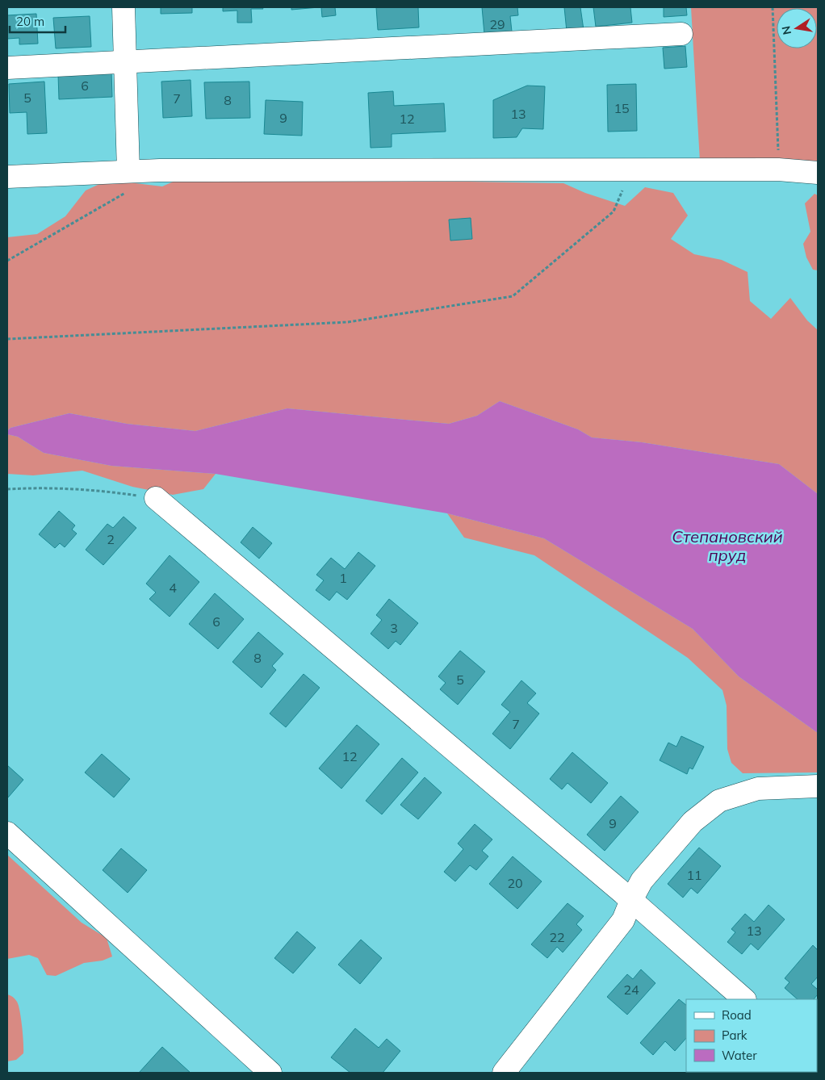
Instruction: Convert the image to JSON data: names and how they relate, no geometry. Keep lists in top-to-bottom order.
{
  "water": ["Степановский пруд"],
  "house_numbers": [
    "29",
    "6",
    "5",
    "7",
    "8",
    "15",
    "13",
    "9",
    "12",
    "2",
    "1",
    "4",
    "6",
    "3",
    "8",
    "5",
    "7",
    "12",
    "9",
    "11",
    "20",
    "13",
    "22",
    "24"
  ],
  "legend": ["Road", "Park", "Water"],
  "scale_bar": "20 m",
  "north": "left"
}
